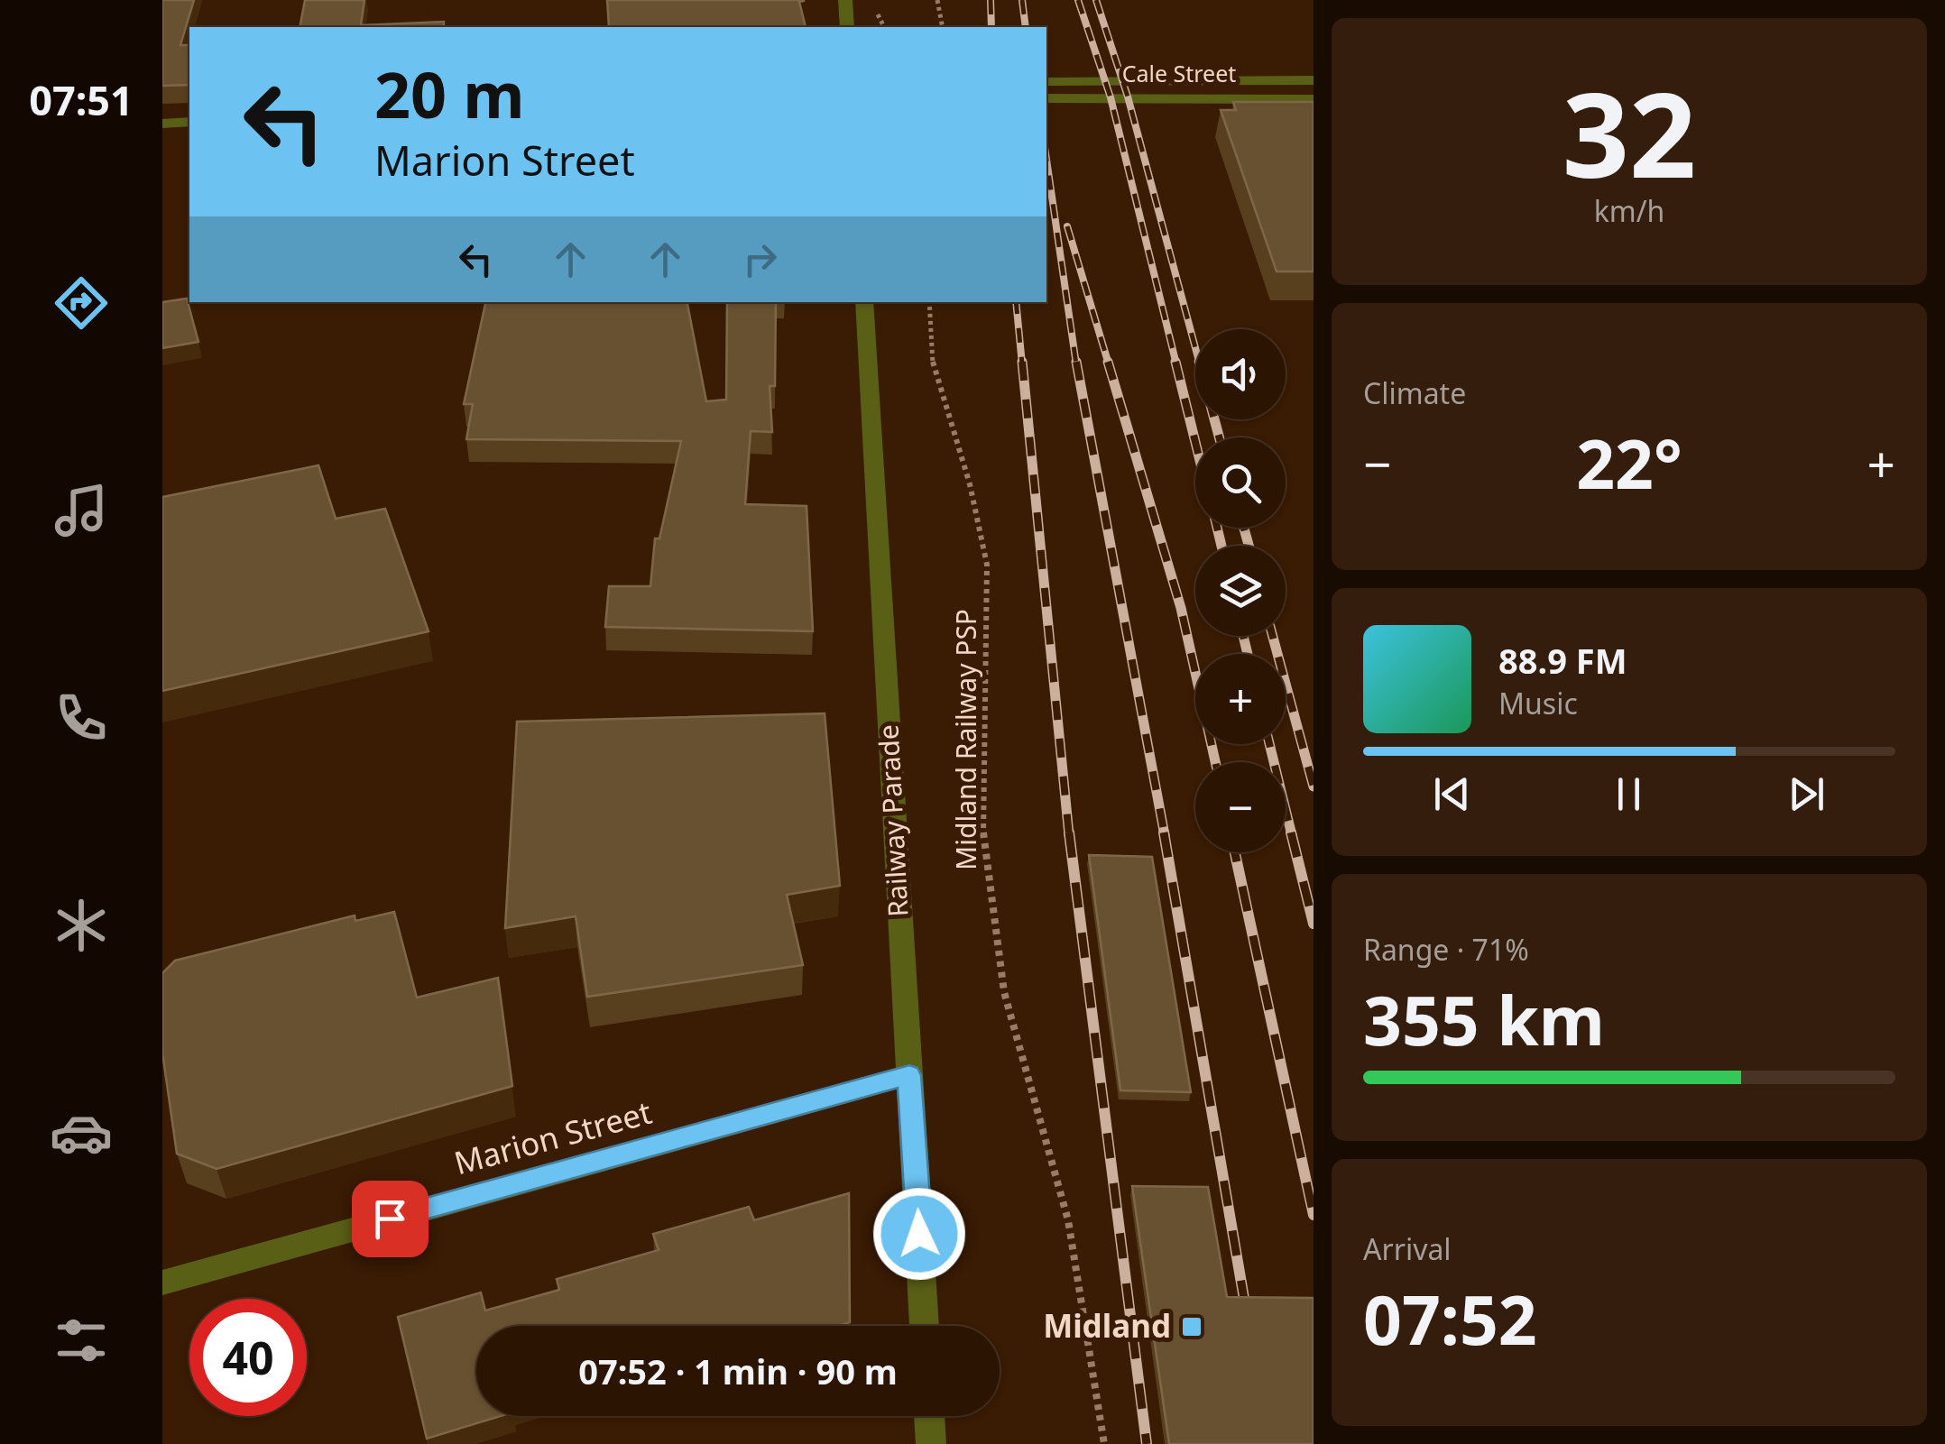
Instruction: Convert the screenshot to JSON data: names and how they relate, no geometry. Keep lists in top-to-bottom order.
{
  "streets": {
    "street": ["Cale Street", "Railway Parade", "Marion Street"],
    "path": ["Midland Railway PSP"]
  },
  "crossings": [
    ["Railway Parade", "Marion Street"]
  ],
  "places": {
    "transit": ["Midland"]
  },
  "page": {
    "tabs": "07:51",
    "tile": [
      ["32", "km/h"],
      "Climate",
      ["Range · 71%", "355 km"],
      ["Arrival", "07:52"]
    ],
    "turn": ["20 m", "Marion Street"],
    "map_buttons": ["+", "−"],
    "heat": ["−", "22°", "+"],
    "song": ["88.9 FM", "Music"],
    "limit": "40",
    "trip": "07:52 · 1 min · 90 m"
  }
}
